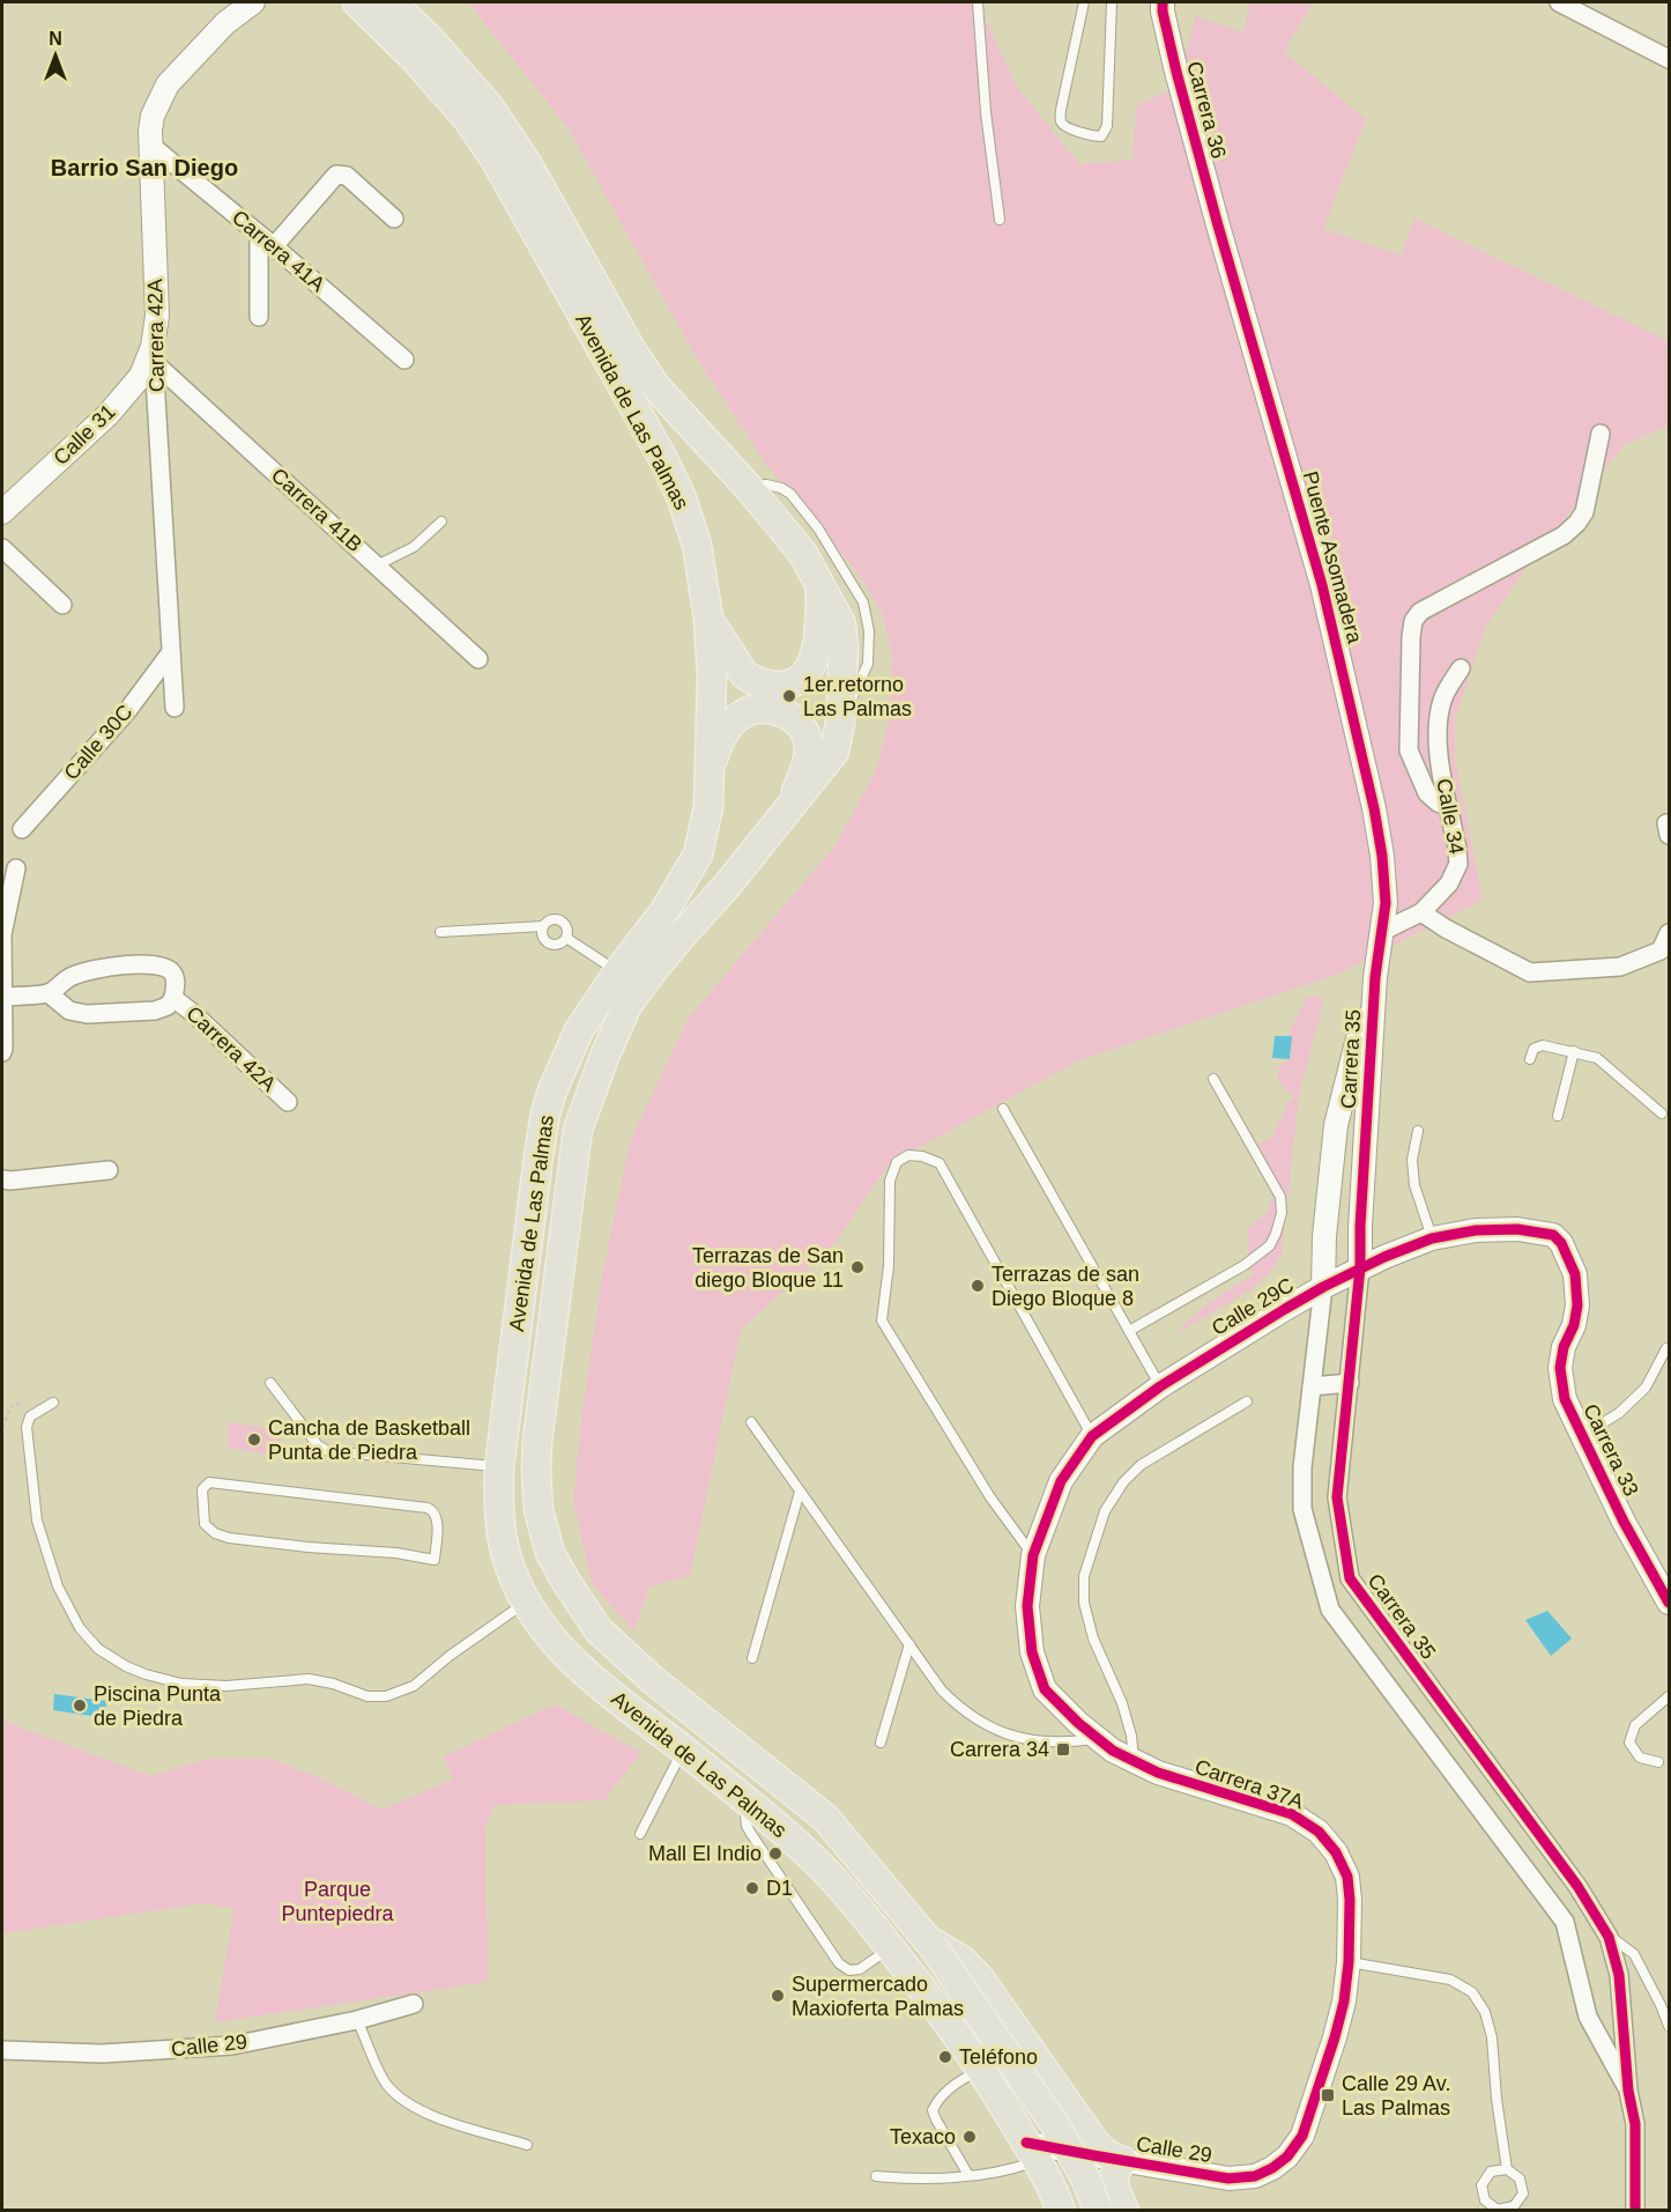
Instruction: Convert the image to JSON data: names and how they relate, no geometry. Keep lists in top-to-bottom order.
{
  "streets": {
    "main road": ["Avenida de Las Palmas"],
    "street": [
      "Carrera 36",
      "Carrera 41A",
      "Carrera 42A",
      "Calle 31",
      "Carrera 41B",
      "Puente Asomadera",
      "Calle 30C",
      "Calle 34",
      "Carrera 35",
      "Calle 29C",
      "Carrera 33",
      "Carrera 37A",
      "Calle 29"
    ]
  },
  "crossings": [
    ["Carrera 36", "Puente Asomadera"],
    ["Carrera 41A", "Carrera 42A"],
    ["Carrera 42A", "Calle 31"],
    ["Carrera 42A", "Carrera 41B"],
    ["Carrera 42A", "Calle 30C"],
    ["Avenida de Las Palmas", "Calle 29"],
    ["Calle 31", "Carrera 41B"],
    ["Puente Asomadera", "Carrera 35"],
    ["Calle 34", "Carrera 35"],
    ["Carrera 35", "Calle 29C"],
    ["Calle 29C", "Carrera 33"],
    ["Calle 29C", "Carrera 37A"],
    ["Carrera 37A", "Calle 29"]
  ],
  "districts": ["Barrio San Diego"],
  "parks": ["Parque Puntepiedra"],
  "places": {
    "other": [
      "1er.retorno Las Palmas",
      "Terrazas de San diego Bloque 11",
      "Terrazas de san Diego Bloque 8",
      "Cancha de Basketball Punta de Piedra",
      "Piscina Punta de Piedra",
      "Mall El Indio",
      "D1",
      "Supermercado Maxioferta Palmas",
      "Teléfono",
      "Texaco"
    ],
    "transit": ["Carrera 34", "Calle 29 Av. Las Palmas"]
  },
  "north": "top"
}
